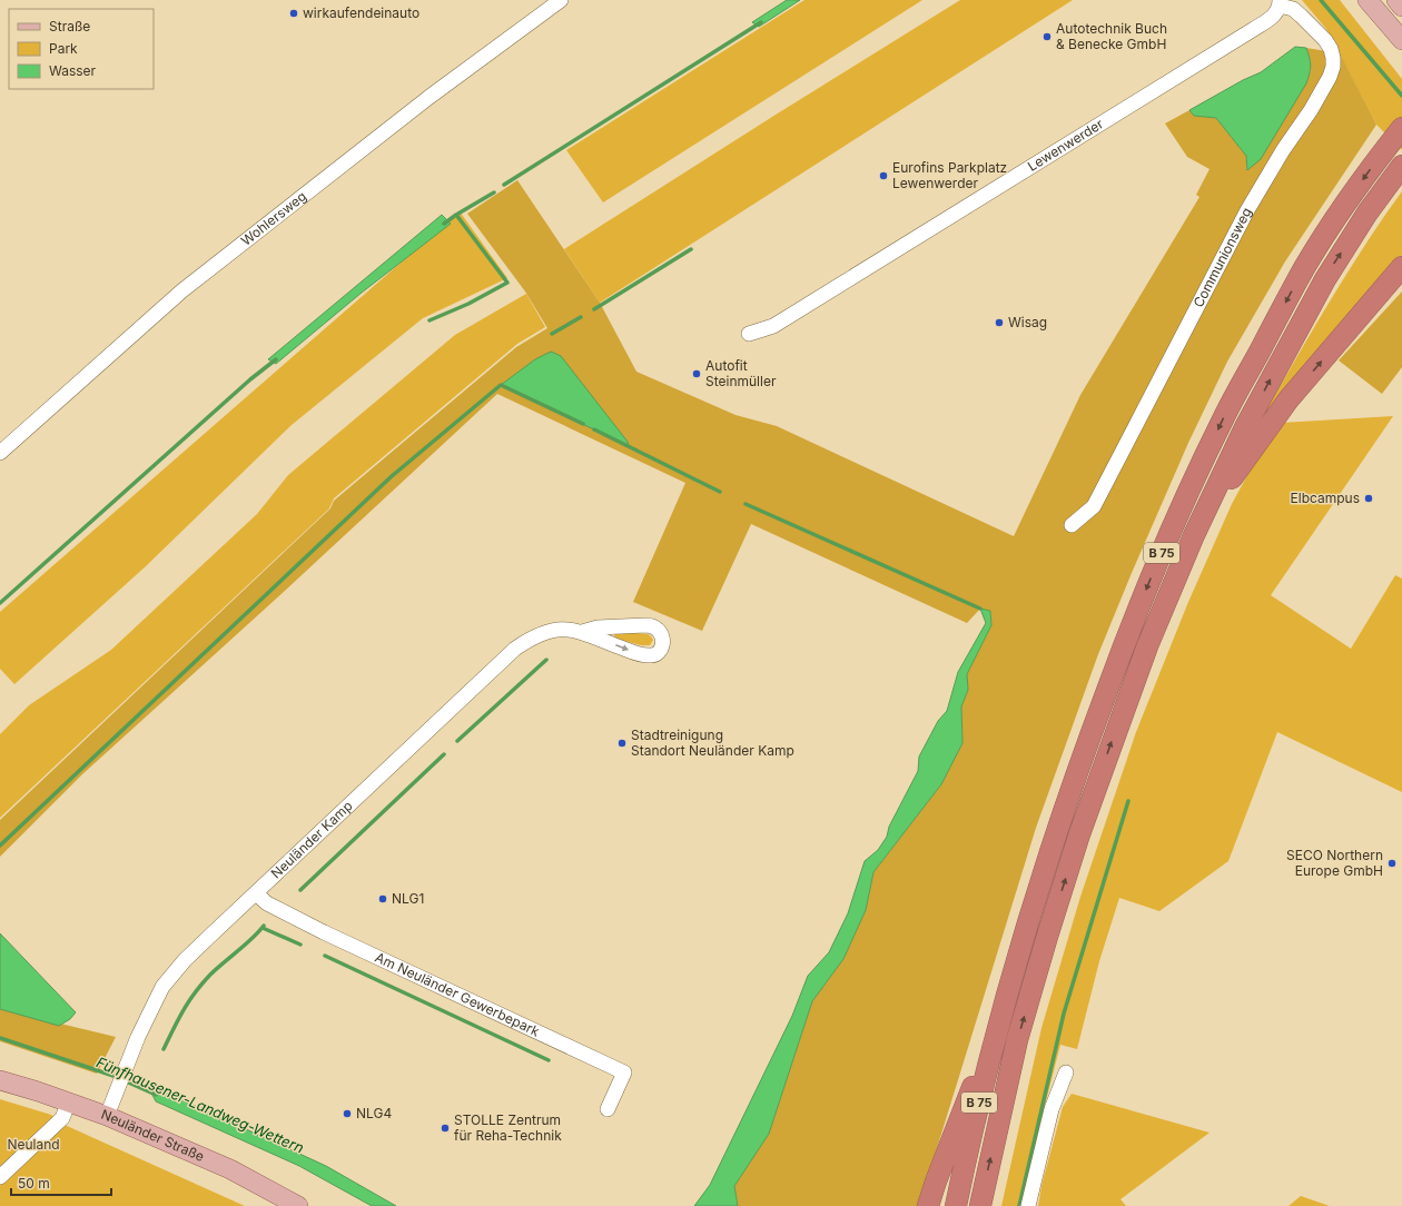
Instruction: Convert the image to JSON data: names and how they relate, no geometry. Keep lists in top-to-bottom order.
{
  "streets": {
    "highway": ["B 75"],
    "main road": ["Neuländer Straße"],
    "street": [
      "Lewenwerder",
      "Wohlersweg",
      "Communionsweg",
      "Neuländer Kamp",
      "Am Neuländer Gewerbepark"
    ]
  },
  "crossings": [
    ["Lewenwerder", "Communionsweg"],
    ["Neuländer Kamp", "Am Neuländer Gewerbepark"],
    ["Neuländer Kamp", "Neuländer Straße"]
  ],
  "water": ["Fünfhausener-Landweg-Wettern"],
  "parks": ["Neuland"],
  "places": [
    "wirkaufendeinauto",
    "Autotechnik Buch & Benecke GmbH",
    "Eurofins Parkplatz Lewenwerder",
    "Wisag",
    "Autofit Steinmüller",
    "Elbcampus",
    "Stadtreinigung Standort Neuländer Kamp",
    "SECO Northern Europe GmbH",
    "NLG1",
    "NLG4",
    "STOLLE Zentrum für Reha-Technik"
  ],
  "legend": ["Straße", "Park", "Wasser"],
  "scale_bar": "50 m"
}
